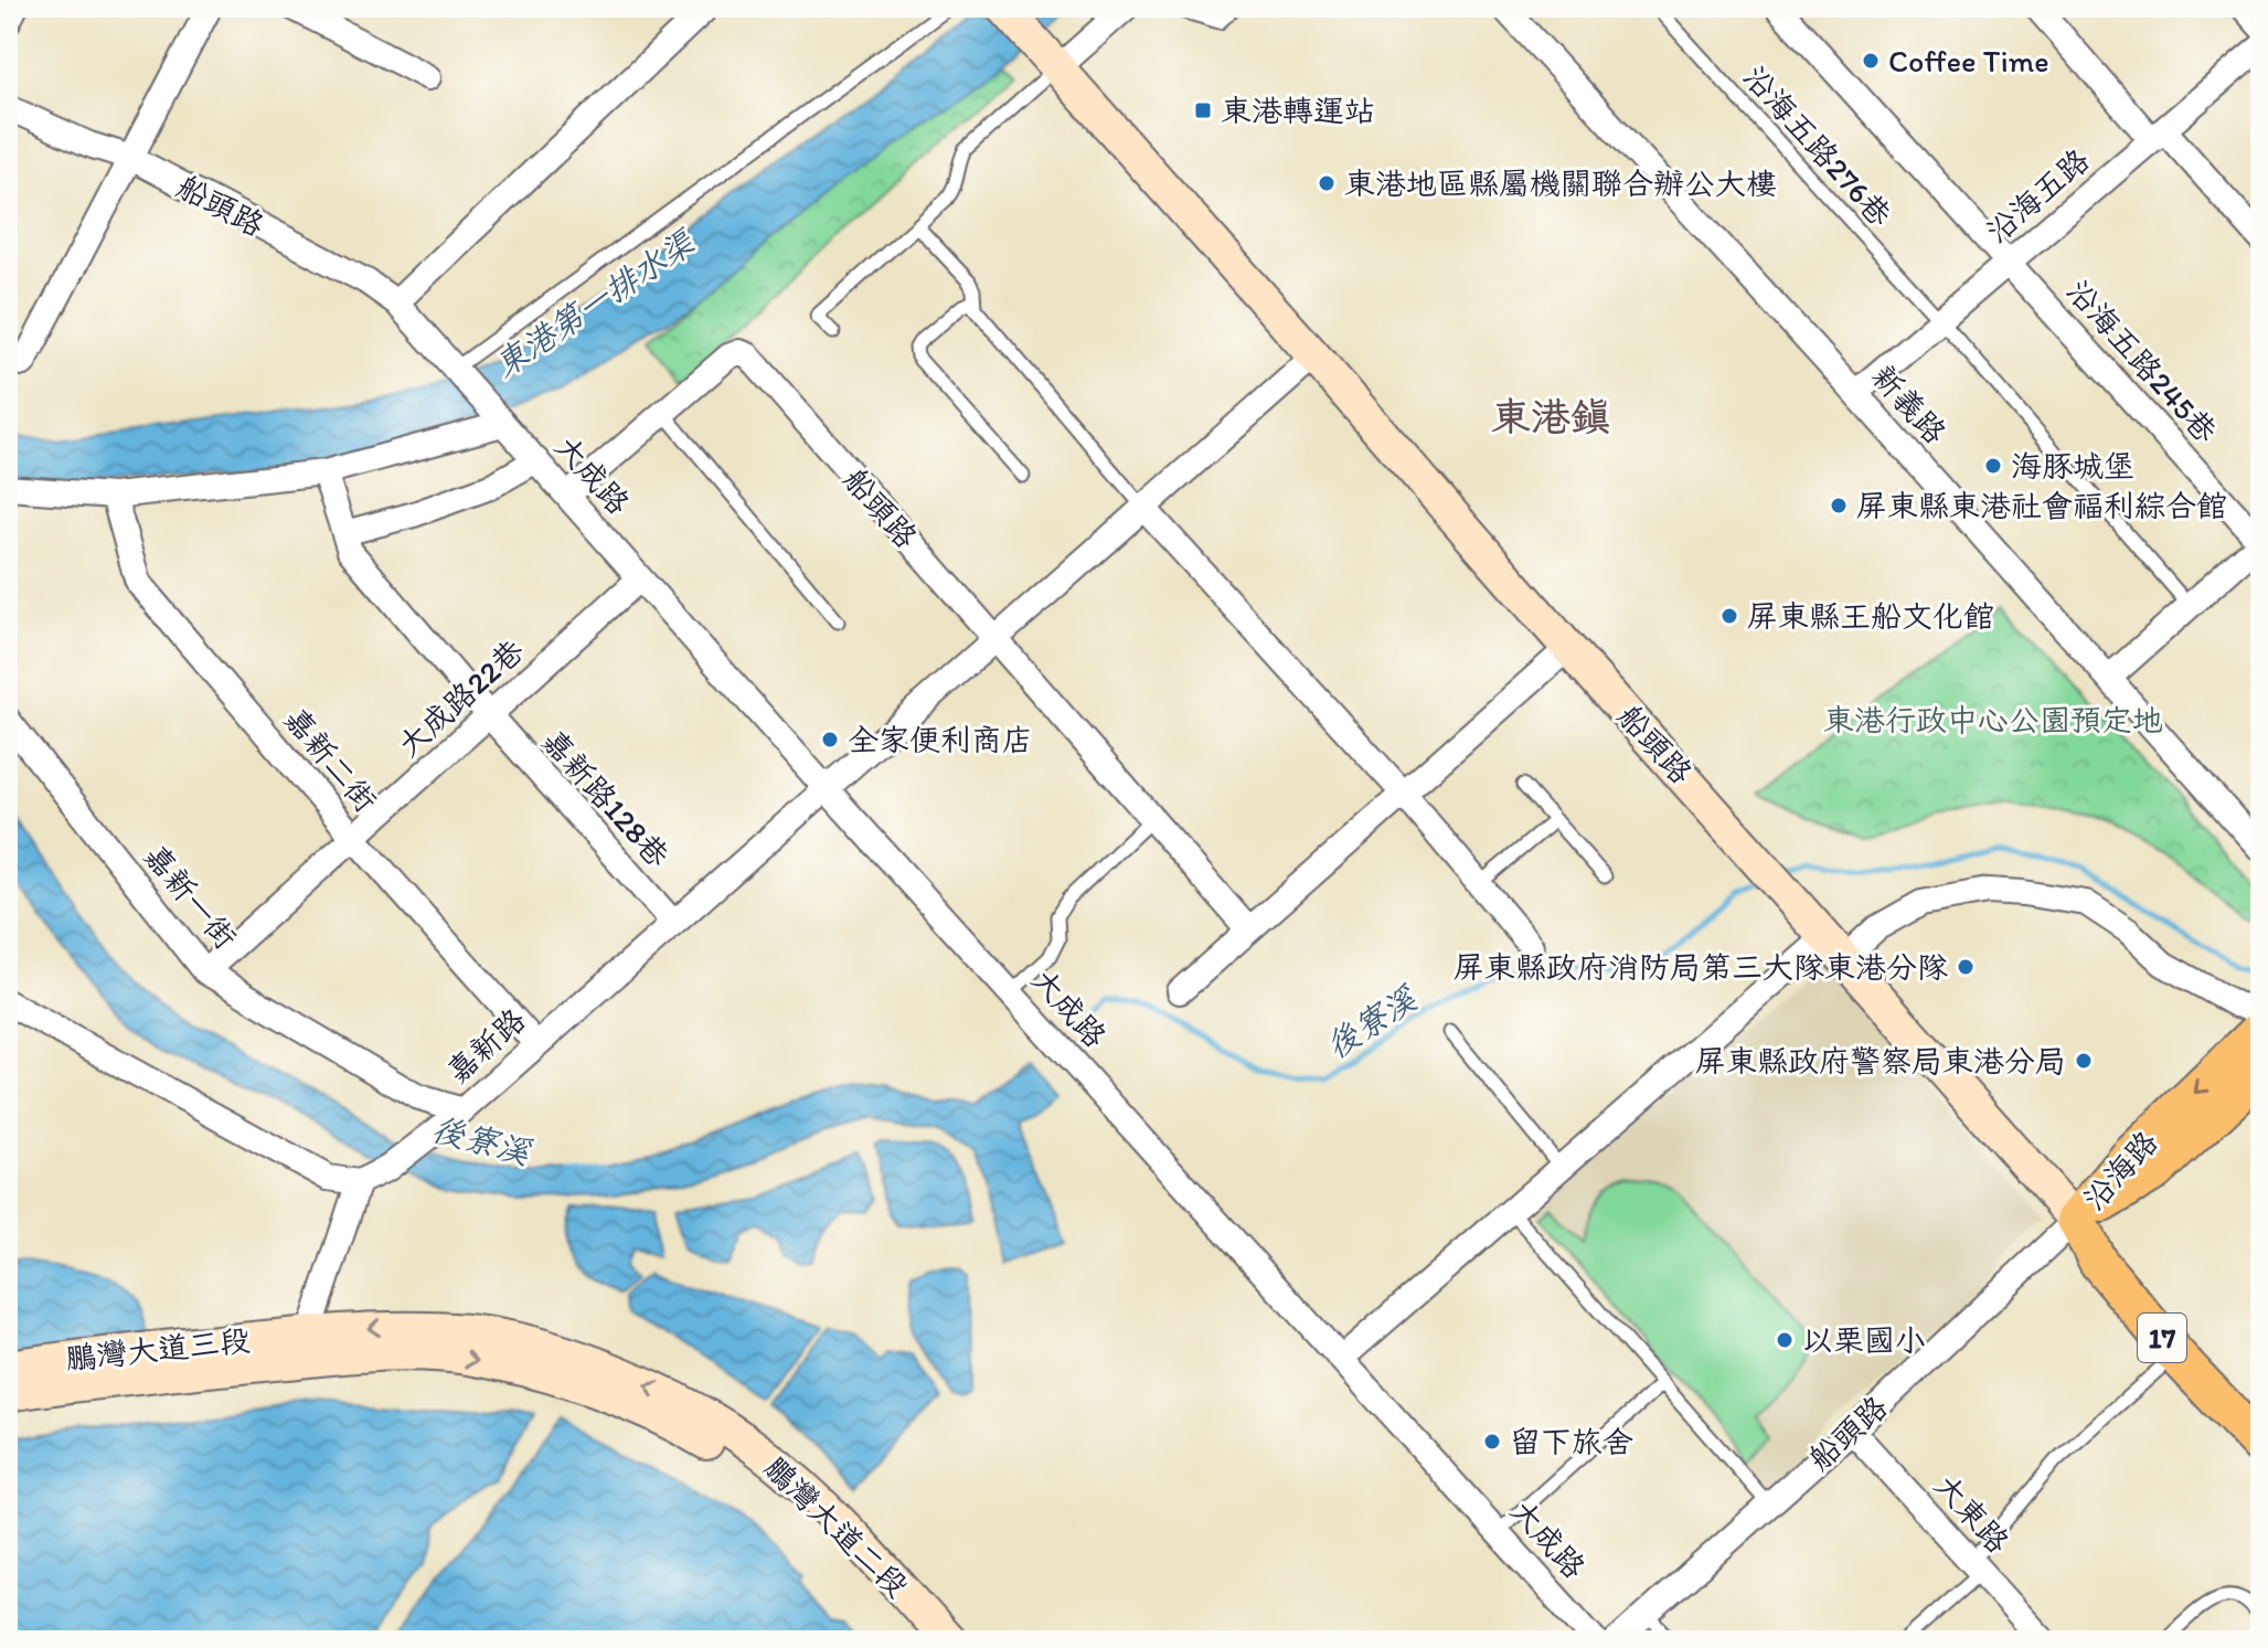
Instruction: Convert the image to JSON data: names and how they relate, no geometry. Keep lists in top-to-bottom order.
{
  "streets": {
    "main road": ["沿海路", "17"],
    "street": [
      "沿海五路",
      "船頭路",
      "沿海五路245巷",
      "新義路",
      "大成路",
      "大成路22巷",
      "嘉新二街",
      "嘉新路128巷",
      "嘉新一街",
      "嘉新路",
      "鵬灣大道三段",
      "大東路",
      "鵬灣大道二段"
    ],
    "lane": ["沿海五路276巷"]
  },
  "crossings": [
    ["沿海五路276巷", "沿海五路"],
    ["沿海五路", "沿海五路245巷"],
    ["沿海五路", "新義路"],
    ["船頭路", "大成路"],
    ["船頭路", "沿海路"],
    ["船頭路", "17"],
    ["船頭路", "大東路"],
    ["大成路", "大成路22巷"],
    ["大成路", "嘉新路"],
    ["大成路22巷", "嘉新二街"],
    ["大成路22巷", "嘉新路128巷"],
    ["大成路22巷", "嘉新一街"],
    ["嘉新二街", "嘉新路"],
    ["嘉新路128巷", "嘉新路"],
    ["嘉新一街", "嘉新路"],
    ["沿海路", "17"],
    ["鵬灣大道三段", "鵬灣大道二段"]
  ],
  "districts": ["東港鎮"],
  "water": ["東港第一排水渠", "後寮溪"],
  "parks": ["東港行政中心公園預定地"],
  "places": {
    "other": [
      "Coffee Time",
      "東港地區縣屬機關聯合辦公大樓",
      "海豚城堡",
      "屏東縣東港社會福利綜合館",
      "屏東縣王船文化館",
      "全家便利商店",
      "屏東縣政府消防局第三大隊東港分隊",
      "屏東縣政府警察局東港分局",
      "以栗國小",
      "留下旅舍"
    ],
    "transit": ["東港轉運站"]
  }
}
